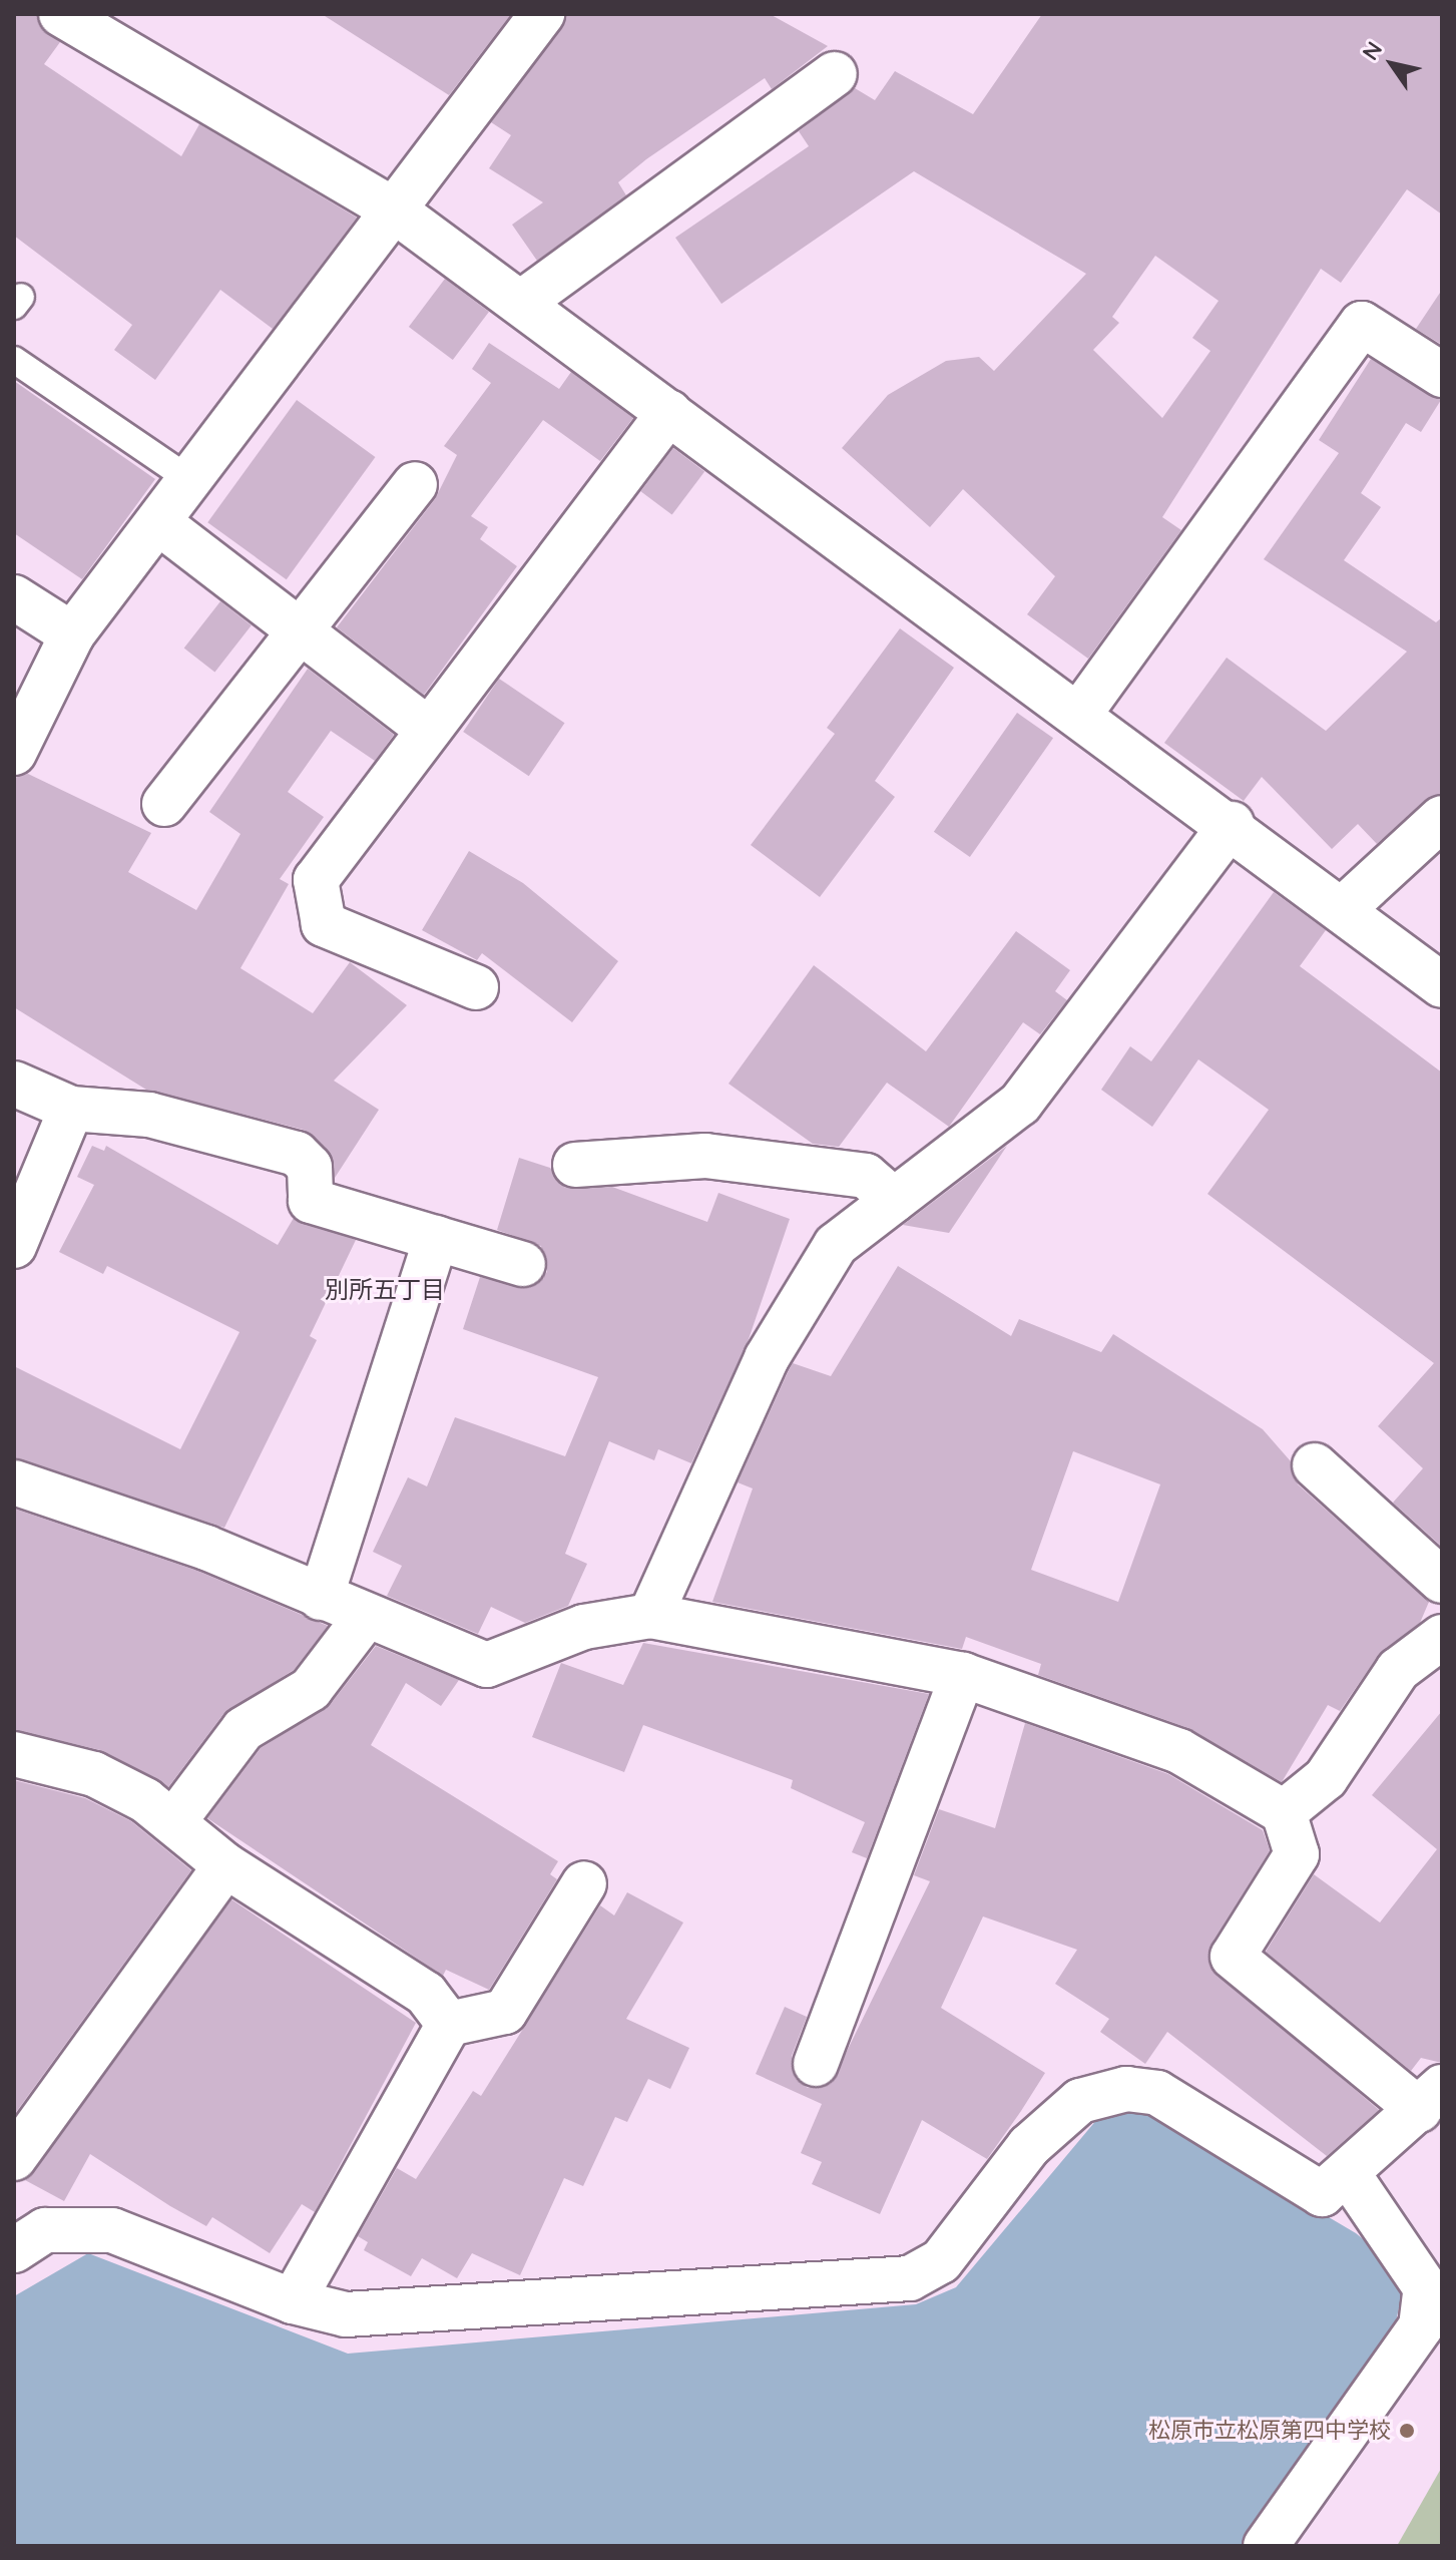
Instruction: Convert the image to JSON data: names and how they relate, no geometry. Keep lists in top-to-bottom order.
{
  "districts": ["別所五丁目"],
  "places": ["松原市立松原第四中学校"],
  "north": "top left"
}
